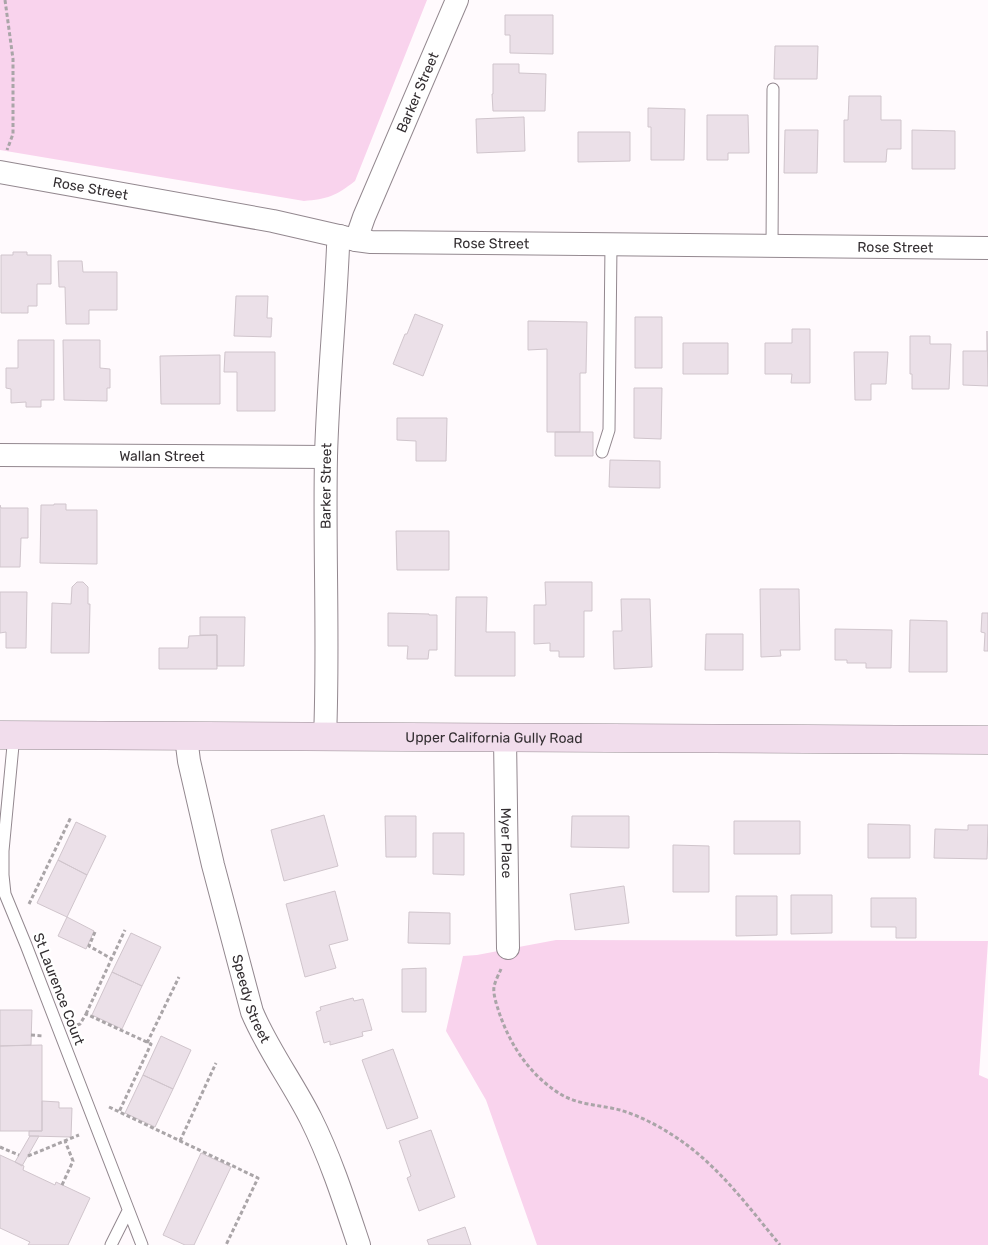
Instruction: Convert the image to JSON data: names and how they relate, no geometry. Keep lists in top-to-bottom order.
{
  "streets": {
    "street": [
      "Barker Street",
      "Rose Street",
      "Wallan Street",
      "Upper California Gully Road",
      "Myer Place",
      "Speedy Street"
    ],
    "lane": ["St Laurence Court"]
  },
  "crossings": [
    ["Barker Street", "Rose Street"],
    ["Barker Street", "Wallan Street"],
    ["Barker Street", "Upper California Gully Road"],
    ["Upper California Gully Road", "Myer Place"],
    ["Upper California Gully Road", "St Laurence Court"],
    ["Upper California Gully Road", "Speedy Street"]
  ]
}
